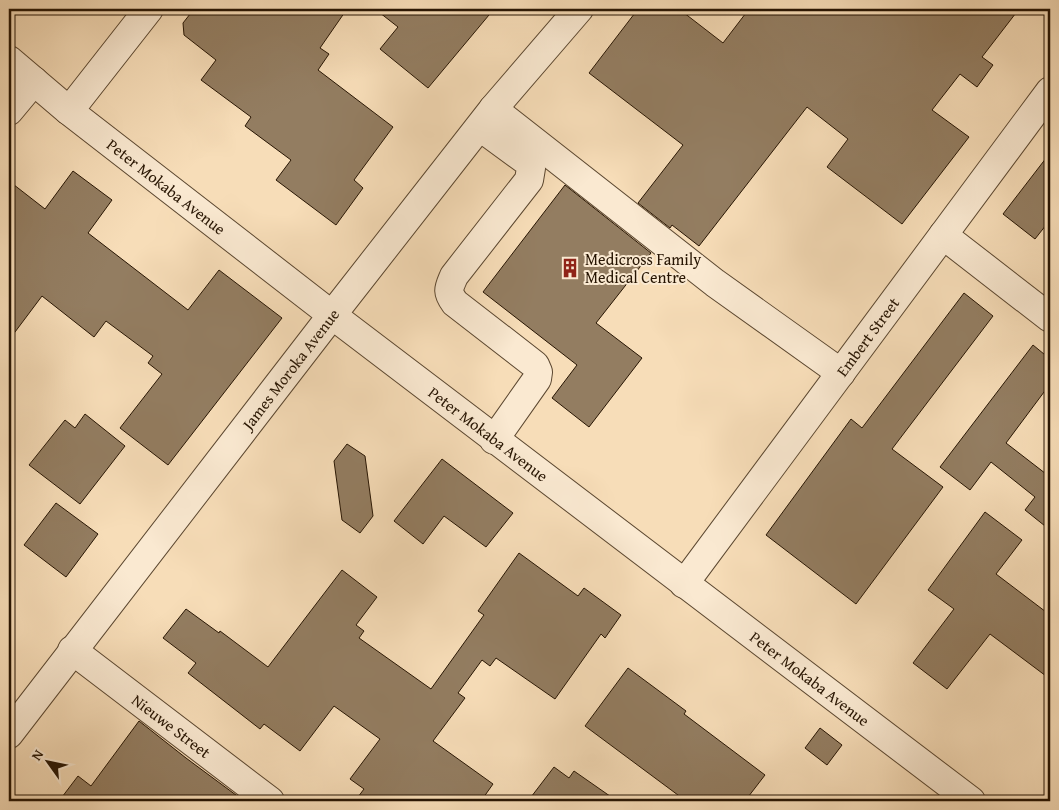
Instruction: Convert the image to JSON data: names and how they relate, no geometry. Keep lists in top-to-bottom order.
{
  "streets": {
    "street": [
      "Peter Mokaba Avenue",
      "Embert Street",
      "James Moroka Avenue",
      "Nieuwe Street"
    ]
  },
  "crossings": [
    ["Peter Mokaba Avenue", "Embert Street"],
    ["Peter Mokaba Avenue", "James Moroka Avenue"],
    ["James Moroka Avenue", "Nieuwe Street"]
  ],
  "places": {
    "building": ["Medicross Family Medical Centre"]
  },
  "north": "top left"
}
